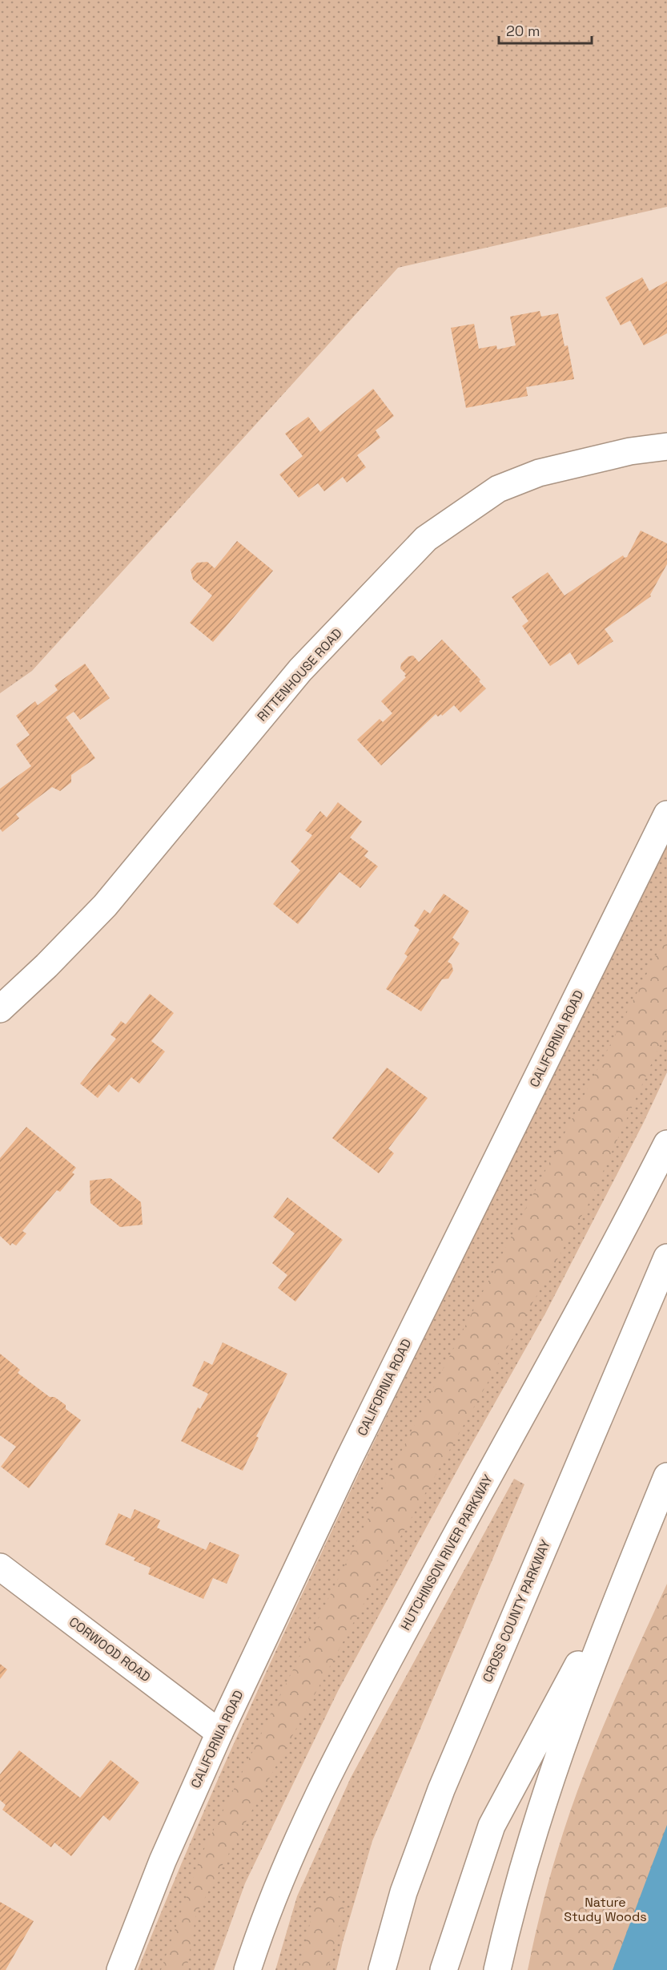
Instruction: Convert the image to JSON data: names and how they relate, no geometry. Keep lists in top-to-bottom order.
{
  "streets": {
    "main road": [
      "RITTENHOUSE ROAD",
      "CALIFORNIA ROAD",
      "HUTCHINSON RIVER PARKWAY",
      "CROSS COUNTY PARKWAY",
      "CORWOOD ROAD"
    ]
  },
  "crossings": [
    ["CALIFORNIA ROAD", "CORWOOD ROAD"]
  ],
  "parks": ["Nature Study Woods"],
  "scale_bar": "20 m"
}
